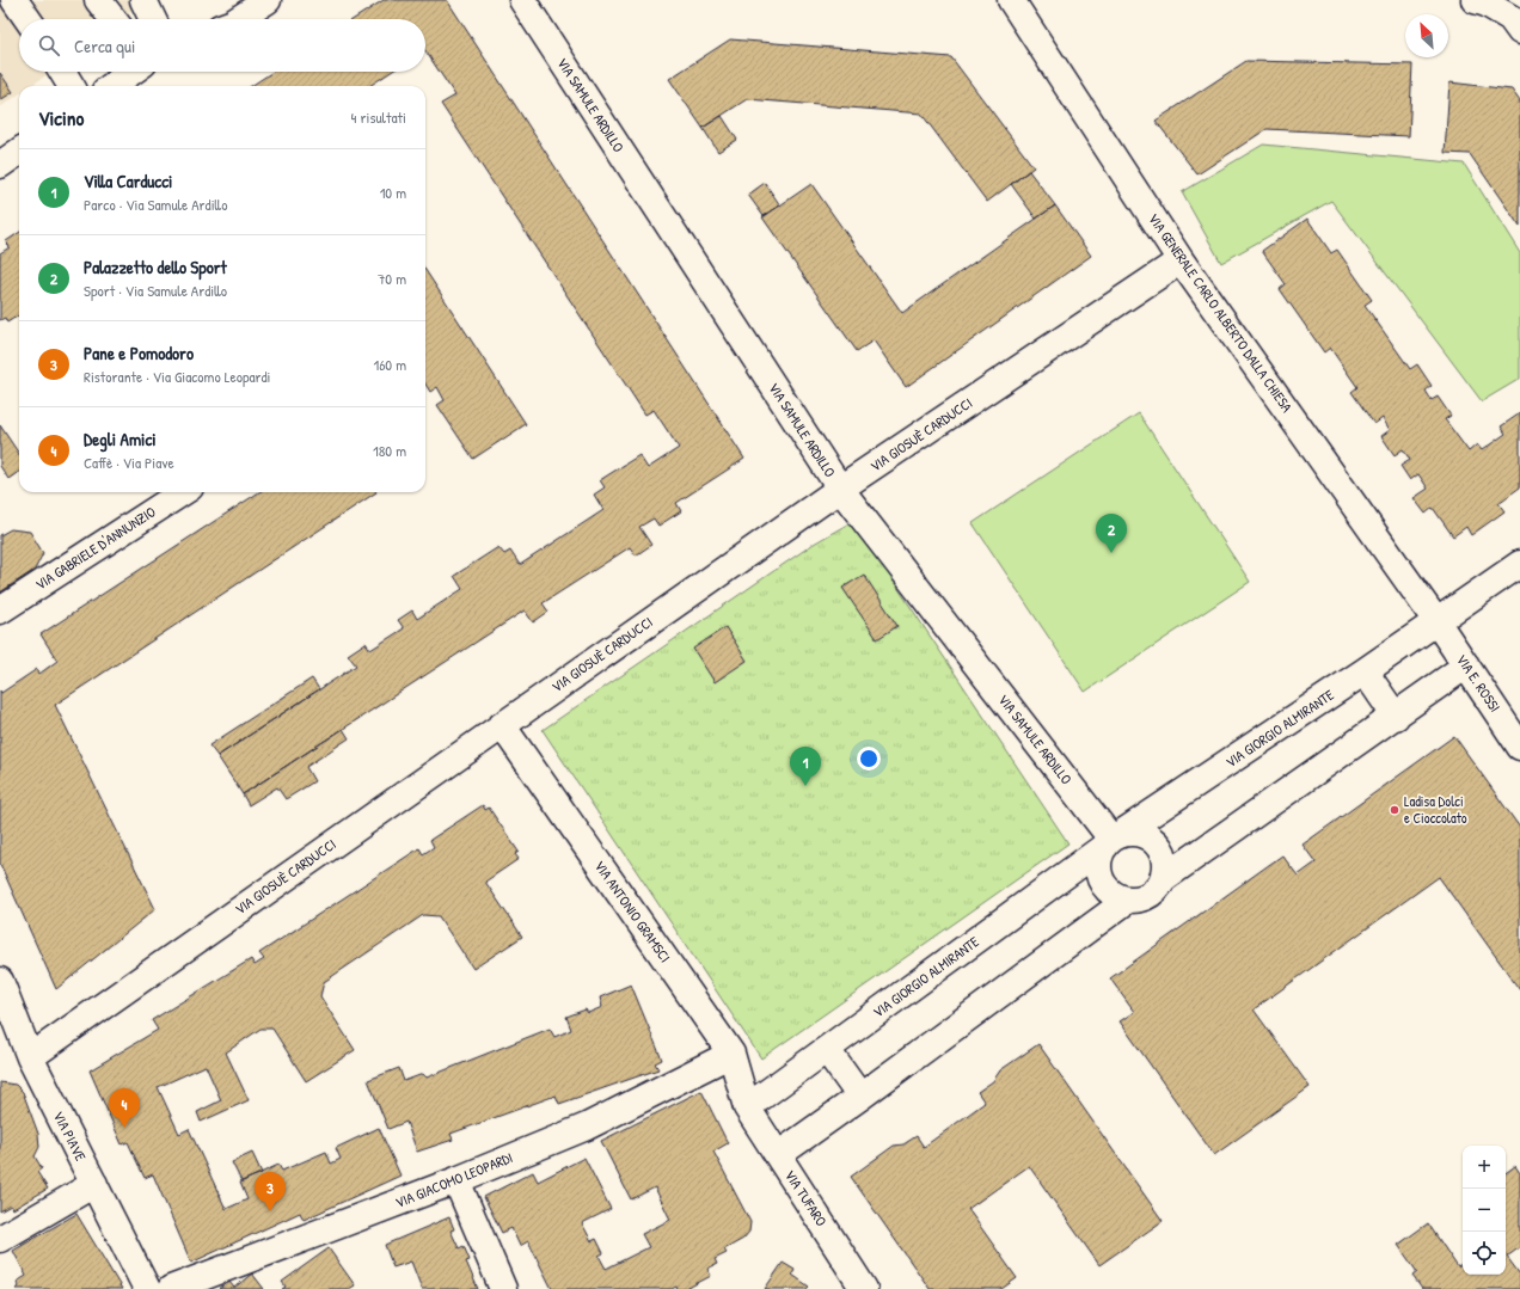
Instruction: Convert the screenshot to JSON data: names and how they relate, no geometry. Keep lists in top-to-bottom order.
{
  "streets": {
    "street": [
      "VIA SAMULE ARDILLO",
      "VIA GENERALE CARLO ALBERTO DALLA CHIESA",
      "VIA GIOSUÈ CARDUCCI",
      "VIA GABRIELE D'ANNUNZIO",
      "VIA E. ROSSI",
      "VIA GIORGIO ALMIRANTE",
      "VIA ANTONIO GRAMSCI",
      "VIA PIAVE",
      "VIA GIACOMO LEOPARDI",
      "VIA TUFARO"
    ]
  },
  "crossings": [
    ["VIA SAMULE ARDILLO", "VIA GIOSUÈ CARDUCCI"],
    ["VIA SAMULE ARDILLO", "VIA GIORGIO ALMIRANTE"],
    ["VIA GENERALE CARLO ALBERTO DALLA CHIESA", "VIA GIOSUÈ CARDUCCI"],
    ["VIA GENERALE CARLO ALBERTO DALLA CHIESA", "VIA E. ROSSI"],
    ["VIA GENERALE CARLO ALBERTO DALLA CHIESA", "VIA GIORGIO ALMIRANTE"],
    ["VIA GIOSUÈ CARDUCCI", "VIA ANTONIO GRAMSCI"],
    ["VIA GIOSUÈ CARDUCCI", "VIA PIAVE"],
    ["VIA E. ROSSI", "VIA GIORGIO ALMIRANTE"],
    ["VIA GIORGIO ALMIRANTE", "VIA ANTONIO GRAMSCI"],
    ["VIA GIORGIO ALMIRANTE", "VIA TUFARO"],
    ["VIA ANTONIO GRAMSCI", "VIA GIACOMO LEOPARDI"],
    ["VIA ANTONIO GRAMSCI", "VIA TUFARO"]
  ],
  "places": ["Ladisa Dolci e Cioccolato"],
  "north": "top left",
  "page": {
    "search": "Cerca qui",
    "heading": ["Vicino", "4 risultati"],
    "list": [
      {
        "mark": "1",
        "name": "Villa Carducci",
        "note": "Parco · Via Samule Ardillo",
        "value": "10 m"
      },
      {
        "mark": "2",
        "name": "Palazzetto dello Sport",
        "note": "Sport · Via Samule Ardillo",
        "value": "70 m"
      },
      {
        "mark": "3",
        "name": "Pane e Pomodoro",
        "note": "Ristorante · Via Giacomo Leopardi",
        "value": "160 m"
      },
      {
        "mark": "4",
        "name": "Degli Amici",
        "note": "Caffè · Via Piave",
        "value": "180 m"
      }
    ],
    "pins": [
      "2",
      "1",
      "4",
      "3"
    ],
    "map_buttons": ["+", "−"]
  }
}
